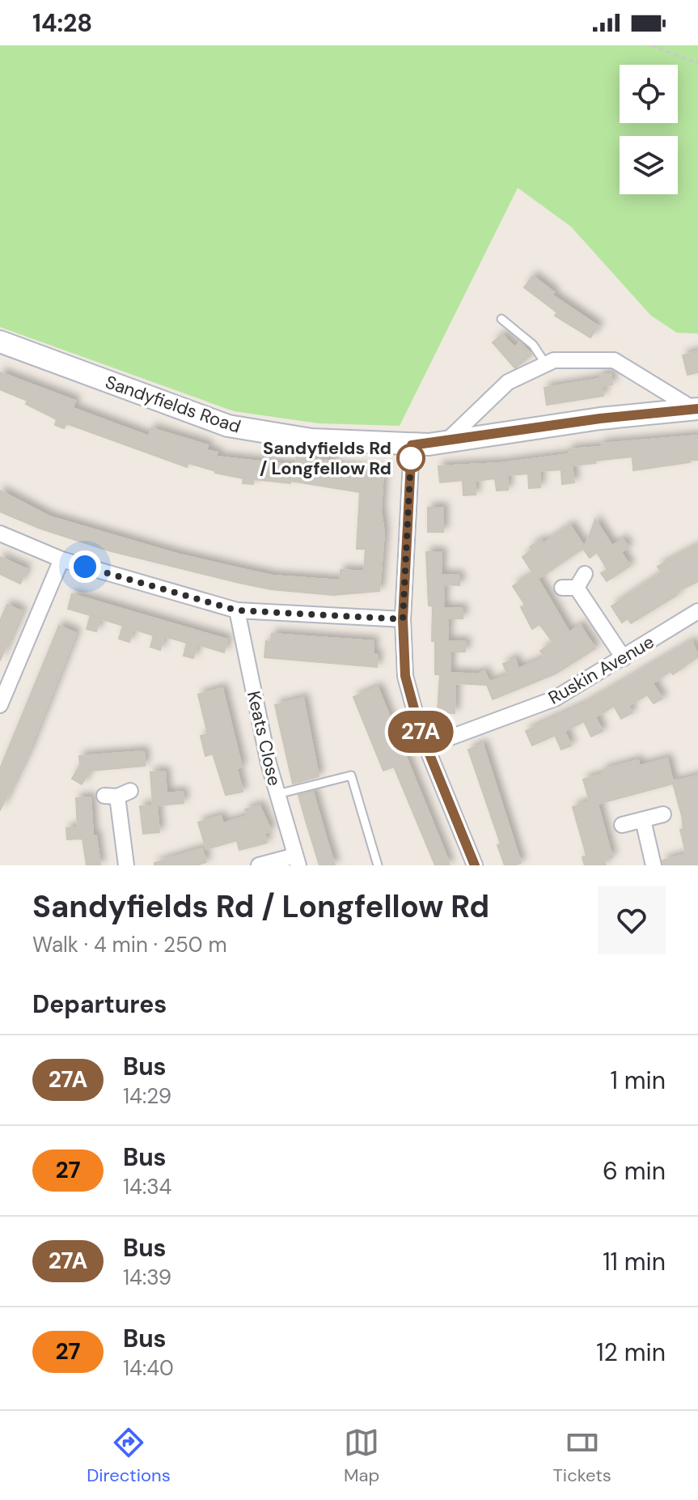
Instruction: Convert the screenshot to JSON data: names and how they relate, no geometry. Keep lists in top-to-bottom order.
{
  "streets": {
    "street": ["Sandyfields Road", "Ruskin Avenue", "Keats Close"]
  },
  "places": ["Sandyfields Rd / Longfellow Rd"],
  "lines": ["bus line 27A"],
  "page": {
    "status": "14:28",
    "on_map": "27A",
    "heading": [
      ["Sandyfields Rd / Longfellow Rd", "Walk · 4 min · 250 m"],
      "Departures"
    ],
    "list": [
      {
        "mark": "27A",
        "name": "Bus",
        "note": "14:29",
        "value": "1 min"
      },
      {
        "mark": "27",
        "name": "Bus",
        "note": "14:34",
        "value": "6 min"
      },
      {
        "mark": "27A",
        "name": "Bus",
        "note": "14:39",
        "value": "11 min"
      },
      {
        "mark": "27",
        "name": "Bus",
        "note": "14:40",
        "value": "12 min"
      }
    ],
    "tabs": ["Directions", "Map", "Tickets"]
  }
}
